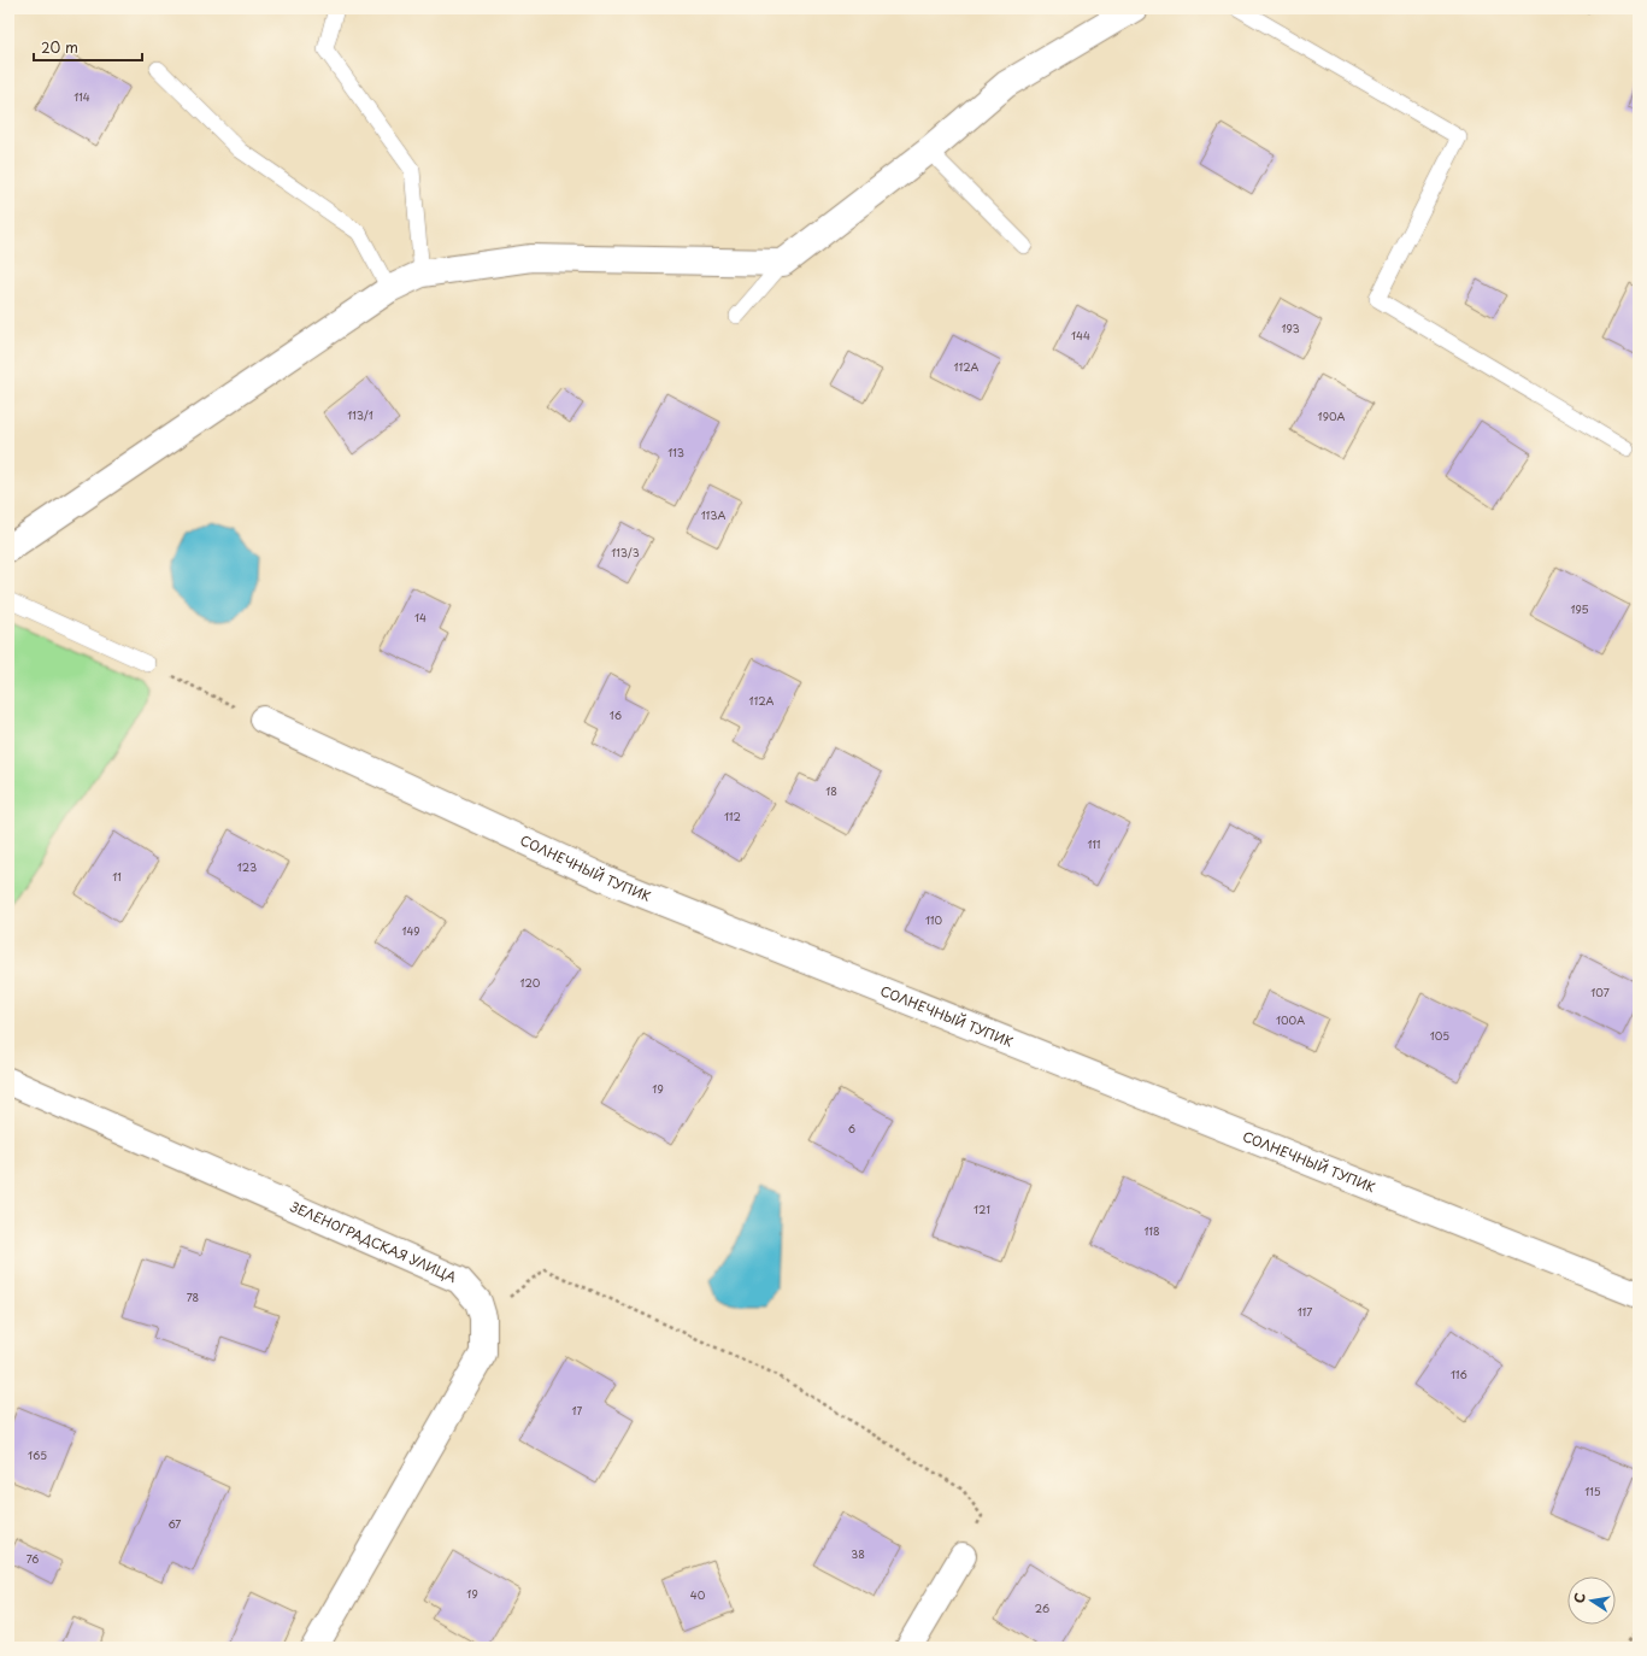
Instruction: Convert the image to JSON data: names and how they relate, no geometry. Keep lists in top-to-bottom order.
{
  "streets": {
    "street": ["СОЛНЕЧНЫЙ ТУПИК", "ЗЕЛЕНОГРАДСКАЯ УЛИЦА"]
  },
  "house_numbers": [
    "114",
    "193",
    "144",
    "112А",
    "113/1",
    "190А",
    "113",
    "113А",
    "113/3",
    "195",
    "14",
    "112А",
    "16",
    "18",
    "112",
    "111",
    "123",
    "11",
    "110",
    "149",
    "120",
    "107",
    "100А",
    "105",
    "19",
    "6",
    "121",
    "118",
    "78",
    "117",
    "116",
    "17",
    "165",
    "115",
    "67",
    "38",
    "76",
    "19",
    "40",
    "26"
  ],
  "scale_bar": "20 m",
  "north": "left"
}
